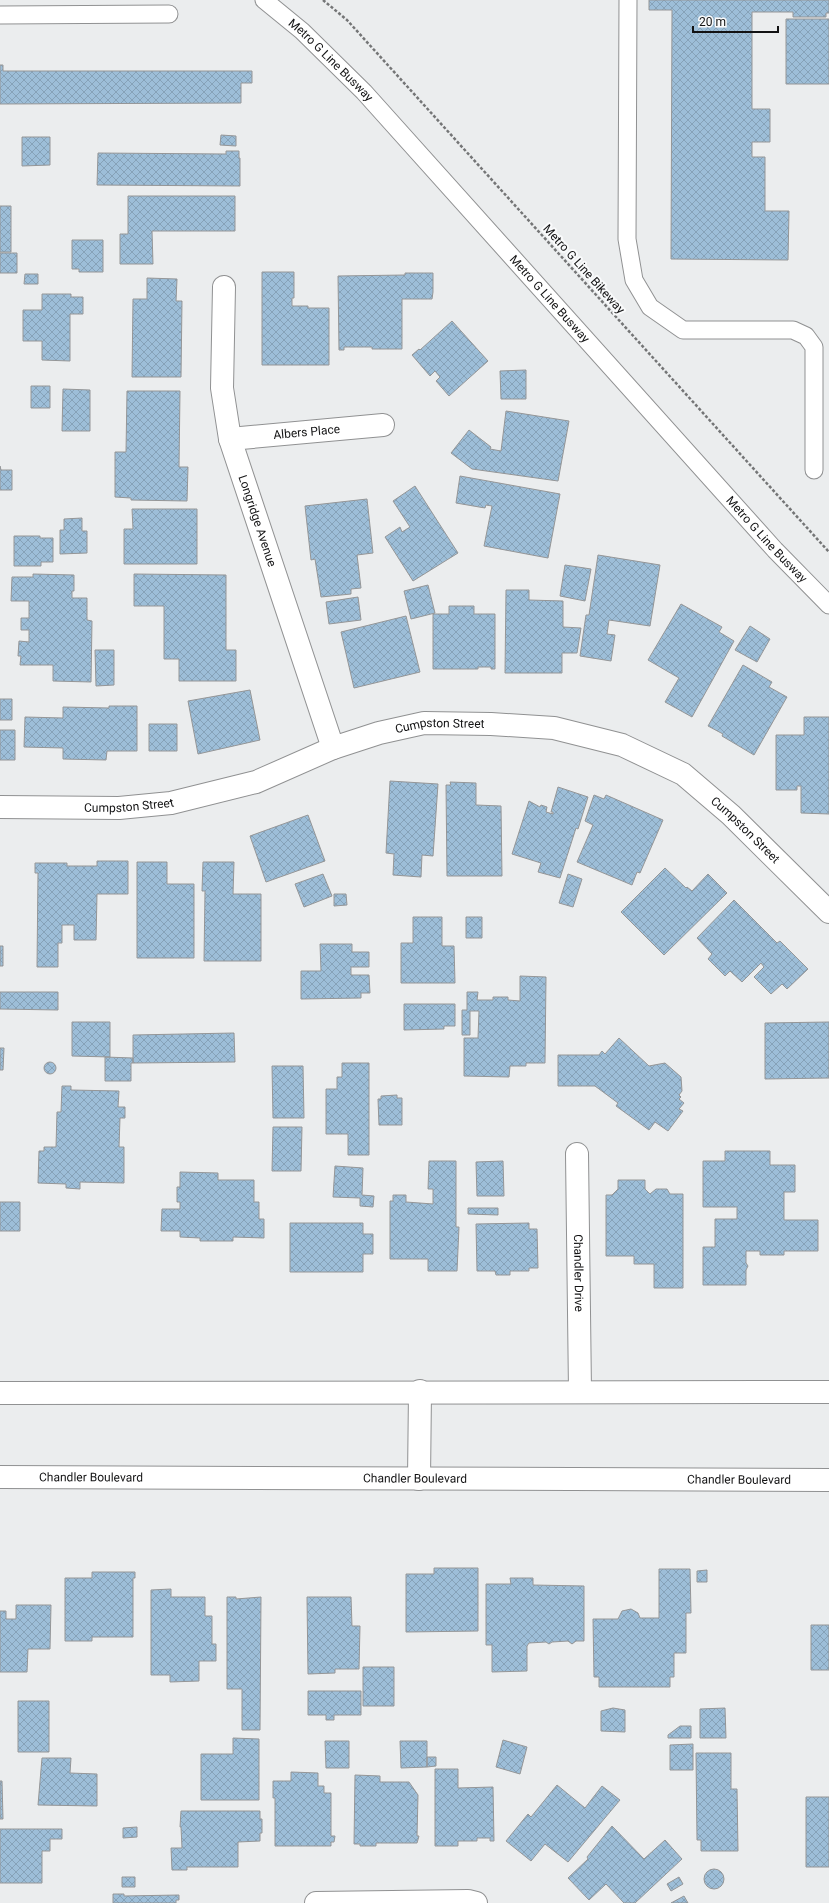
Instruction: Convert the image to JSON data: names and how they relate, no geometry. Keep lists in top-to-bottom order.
{
  "streets": {
    "street": [
      "Albers Place",
      "Longridge Avenue",
      "Cumpston Street",
      "Chandler Drive",
      "Chandler Boulevard"
    ],
    "lane": ["Metro G Line Busway"],
    "path": ["Metro G Line Bikeway"]
  },
  "crossings": [
    ["Albers Place", "Longridge Avenue"],
    ["Longridge Avenue", "Cumpston Street"]
  ],
  "scale_bar": "20 m"
}
